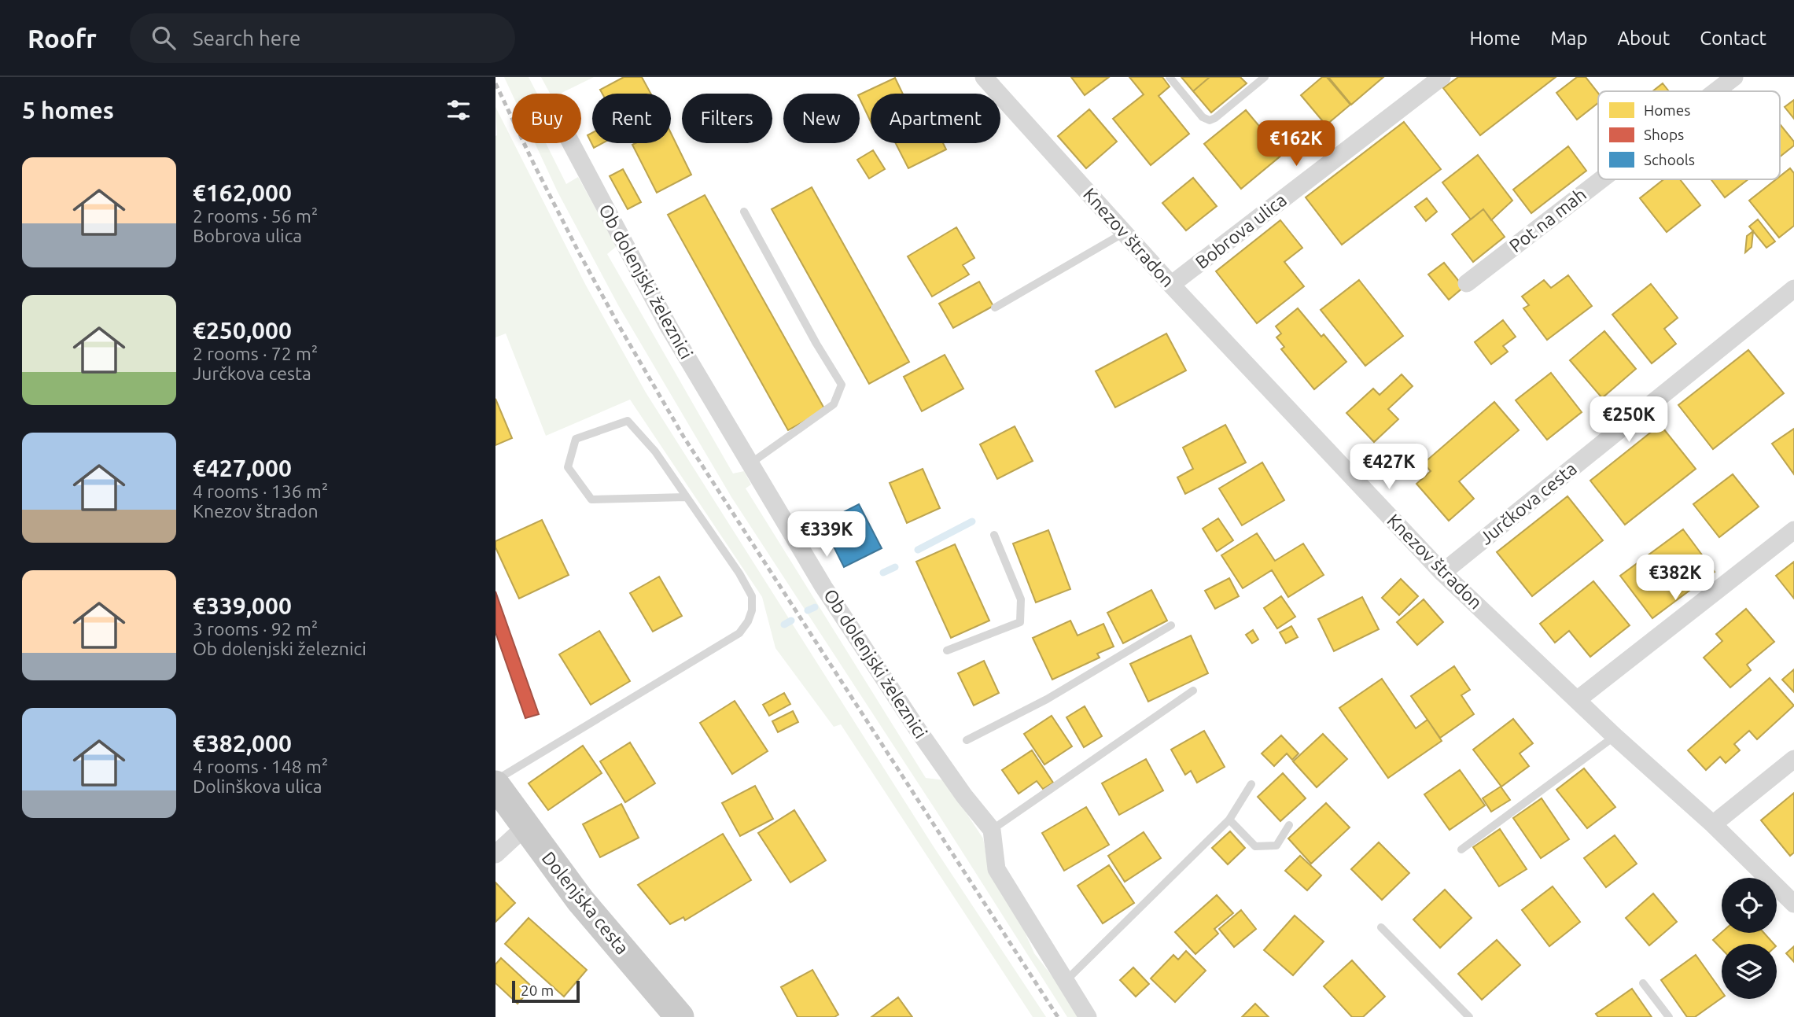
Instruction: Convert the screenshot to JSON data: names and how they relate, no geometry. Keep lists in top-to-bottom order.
{
  "streets": {
    "main road": ["Dolenjska cesta"],
    "street": [
      "Pot na mah",
      "Bobrova ulica",
      "Knezov štradon",
      "Ob dolenjski železnici",
      "Jurčkova cesta"
    ]
  },
  "crossings": [
    ["Bobrova ulica", "Knezov štradon"],
    ["Knezov štradon", "Jurčkova cesta"]
  ],
  "legend": ["Homes", "Shops", "Schools"],
  "scale_bar": "20 m",
  "page": {
    "header": "Roofr",
    "search": "Search here",
    "nav": [
      "Home",
      "Map",
      "About",
      "Contact"
    ],
    "heading": "5 homes",
    "chip": [
      "Buy",
      "Rent",
      "Filters",
      "New",
      "Apartment"
    ],
    "price": [
      "€162K",
      "€250K",
      "€427K",
      "€339K",
      "€382K"
    ],
    "list": [
      {
        "name": "€162,000",
        "note": "2 rooms · 56 m² · Bobrova ulica"
      },
      {
        "name": "€250,000",
        "note": "2 rooms · 72 m² · Jurčkova cesta"
      },
      {
        "name": "€427,000",
        "note": "4 rooms · 136 m² · Knezov štradon"
      },
      {
        "name": "€339,000",
        "note": "3 rooms · 92 m² · Ob dolenjski železnici"
      },
      {
        "name": "€382,000",
        "note": "4 rooms · 148 m² · Dolinškova ulica"
      }
    ],
    "scale": "20 m"
  }
}
